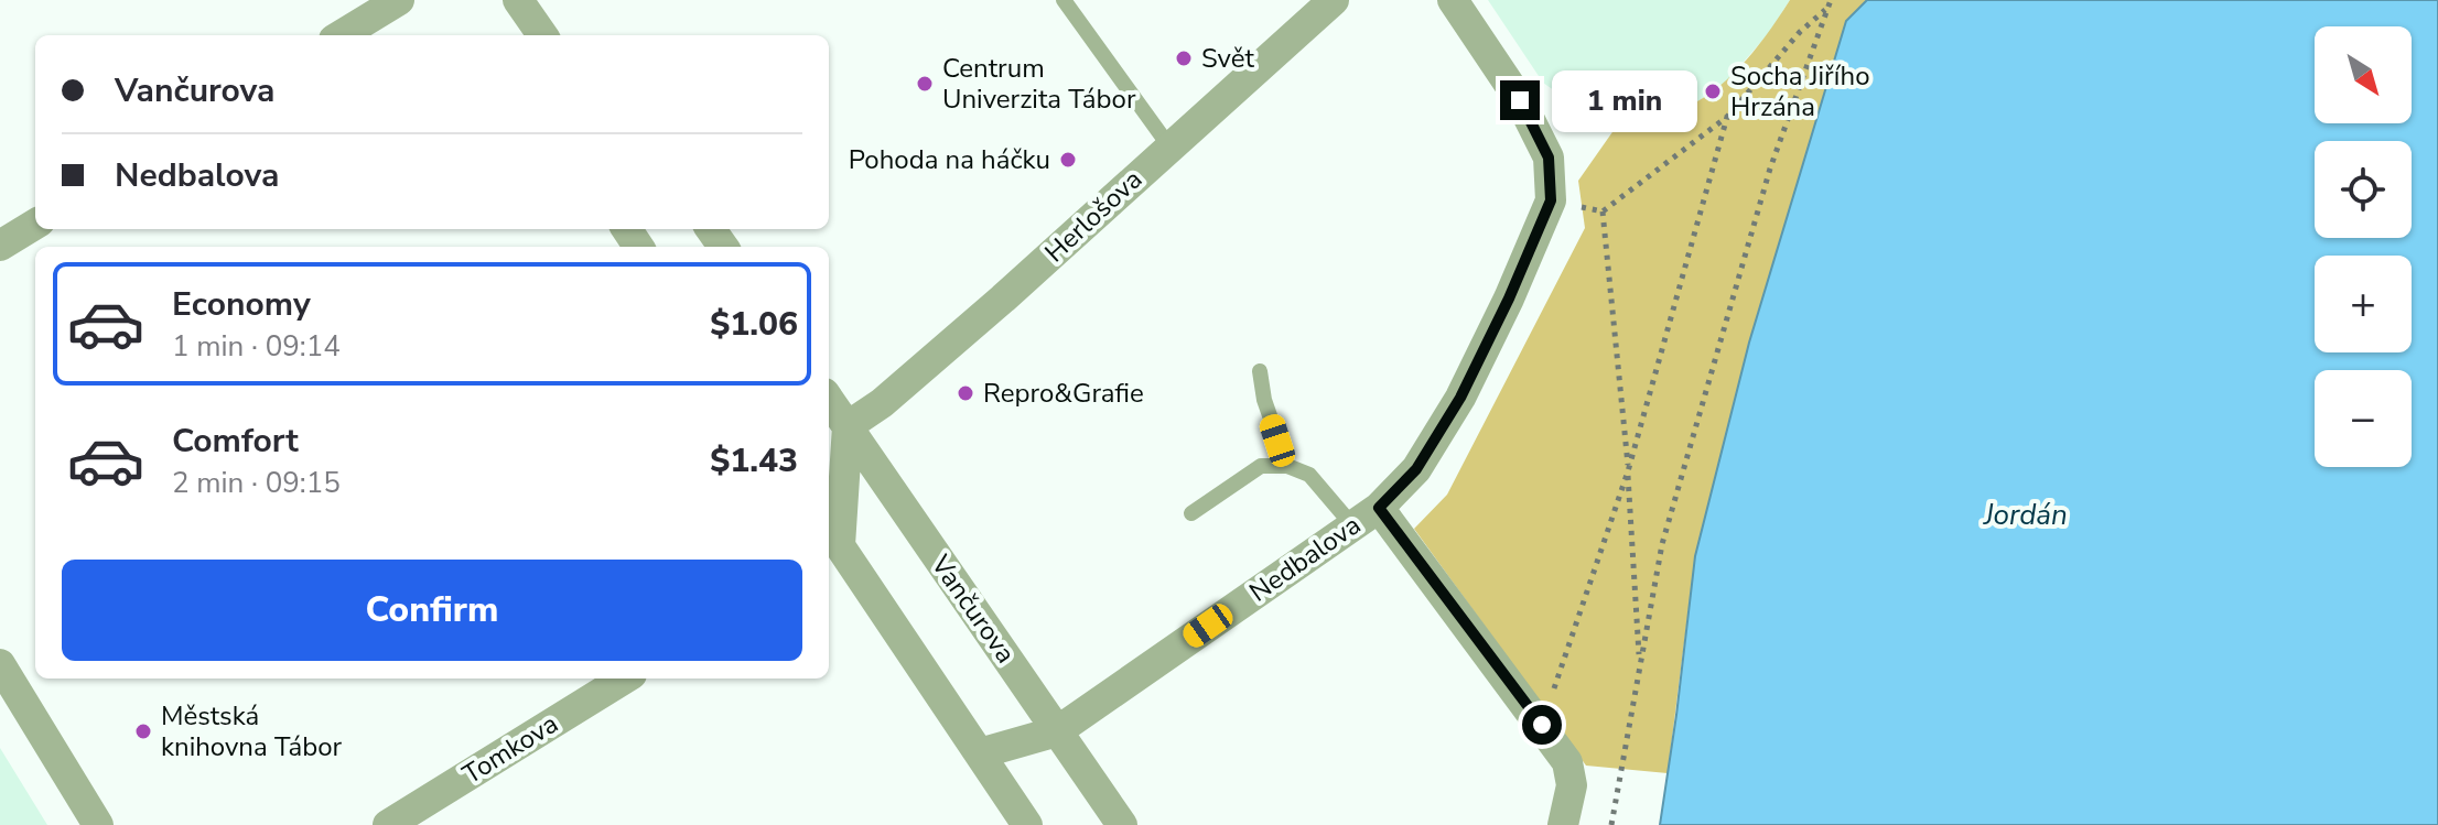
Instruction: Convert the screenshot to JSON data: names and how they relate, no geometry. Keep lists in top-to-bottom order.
{
  "streets": {
    "street": [
      "Herlošova",
      "Nedbalova",
      "Vančurova",
      "Tomkova"
    ]
  },
  "crossings": [
    ["Herlošova", "Vančurova"],
    ["Nedbalova", "Vančurova"]
  ],
  "water": ["Jordán"],
  "places": [
    "Svět",
    "Centrum Univerzita Tábor",
    "Socha Jiřího Hrzána",
    "Pohoda na háčku",
    "Repro&Grafie",
    "Městská knihovna Tábor"
  ],
  "north": "bottom right",
  "page": {
    "map_buttons": ["+", "−"],
    "banner": ["Vančurova", "Nedbalova"],
    "bubble": "1 min",
    "list": [
      {
        "name": "Economy",
        "note": "1 min · 09:14",
        "value": "$1.06"
      },
      {
        "name": "Comfort",
        "note": "2 min · 09:15",
        "value": "$1.43"
      }
    ],
    "buttons": "Confirm"
  }
}
